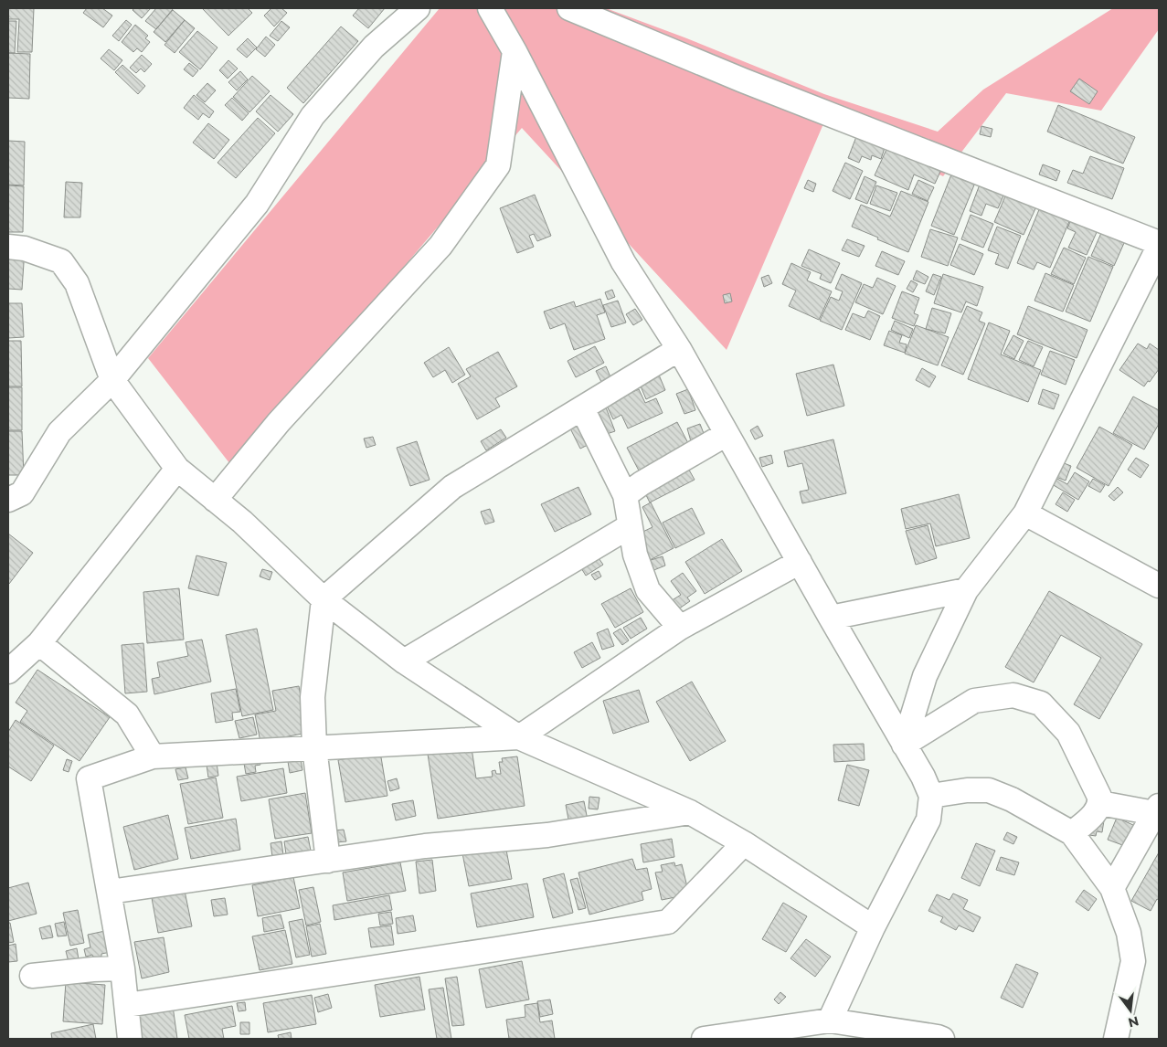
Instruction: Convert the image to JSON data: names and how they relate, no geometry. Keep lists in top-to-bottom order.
{
  "north": "bottom"
}
